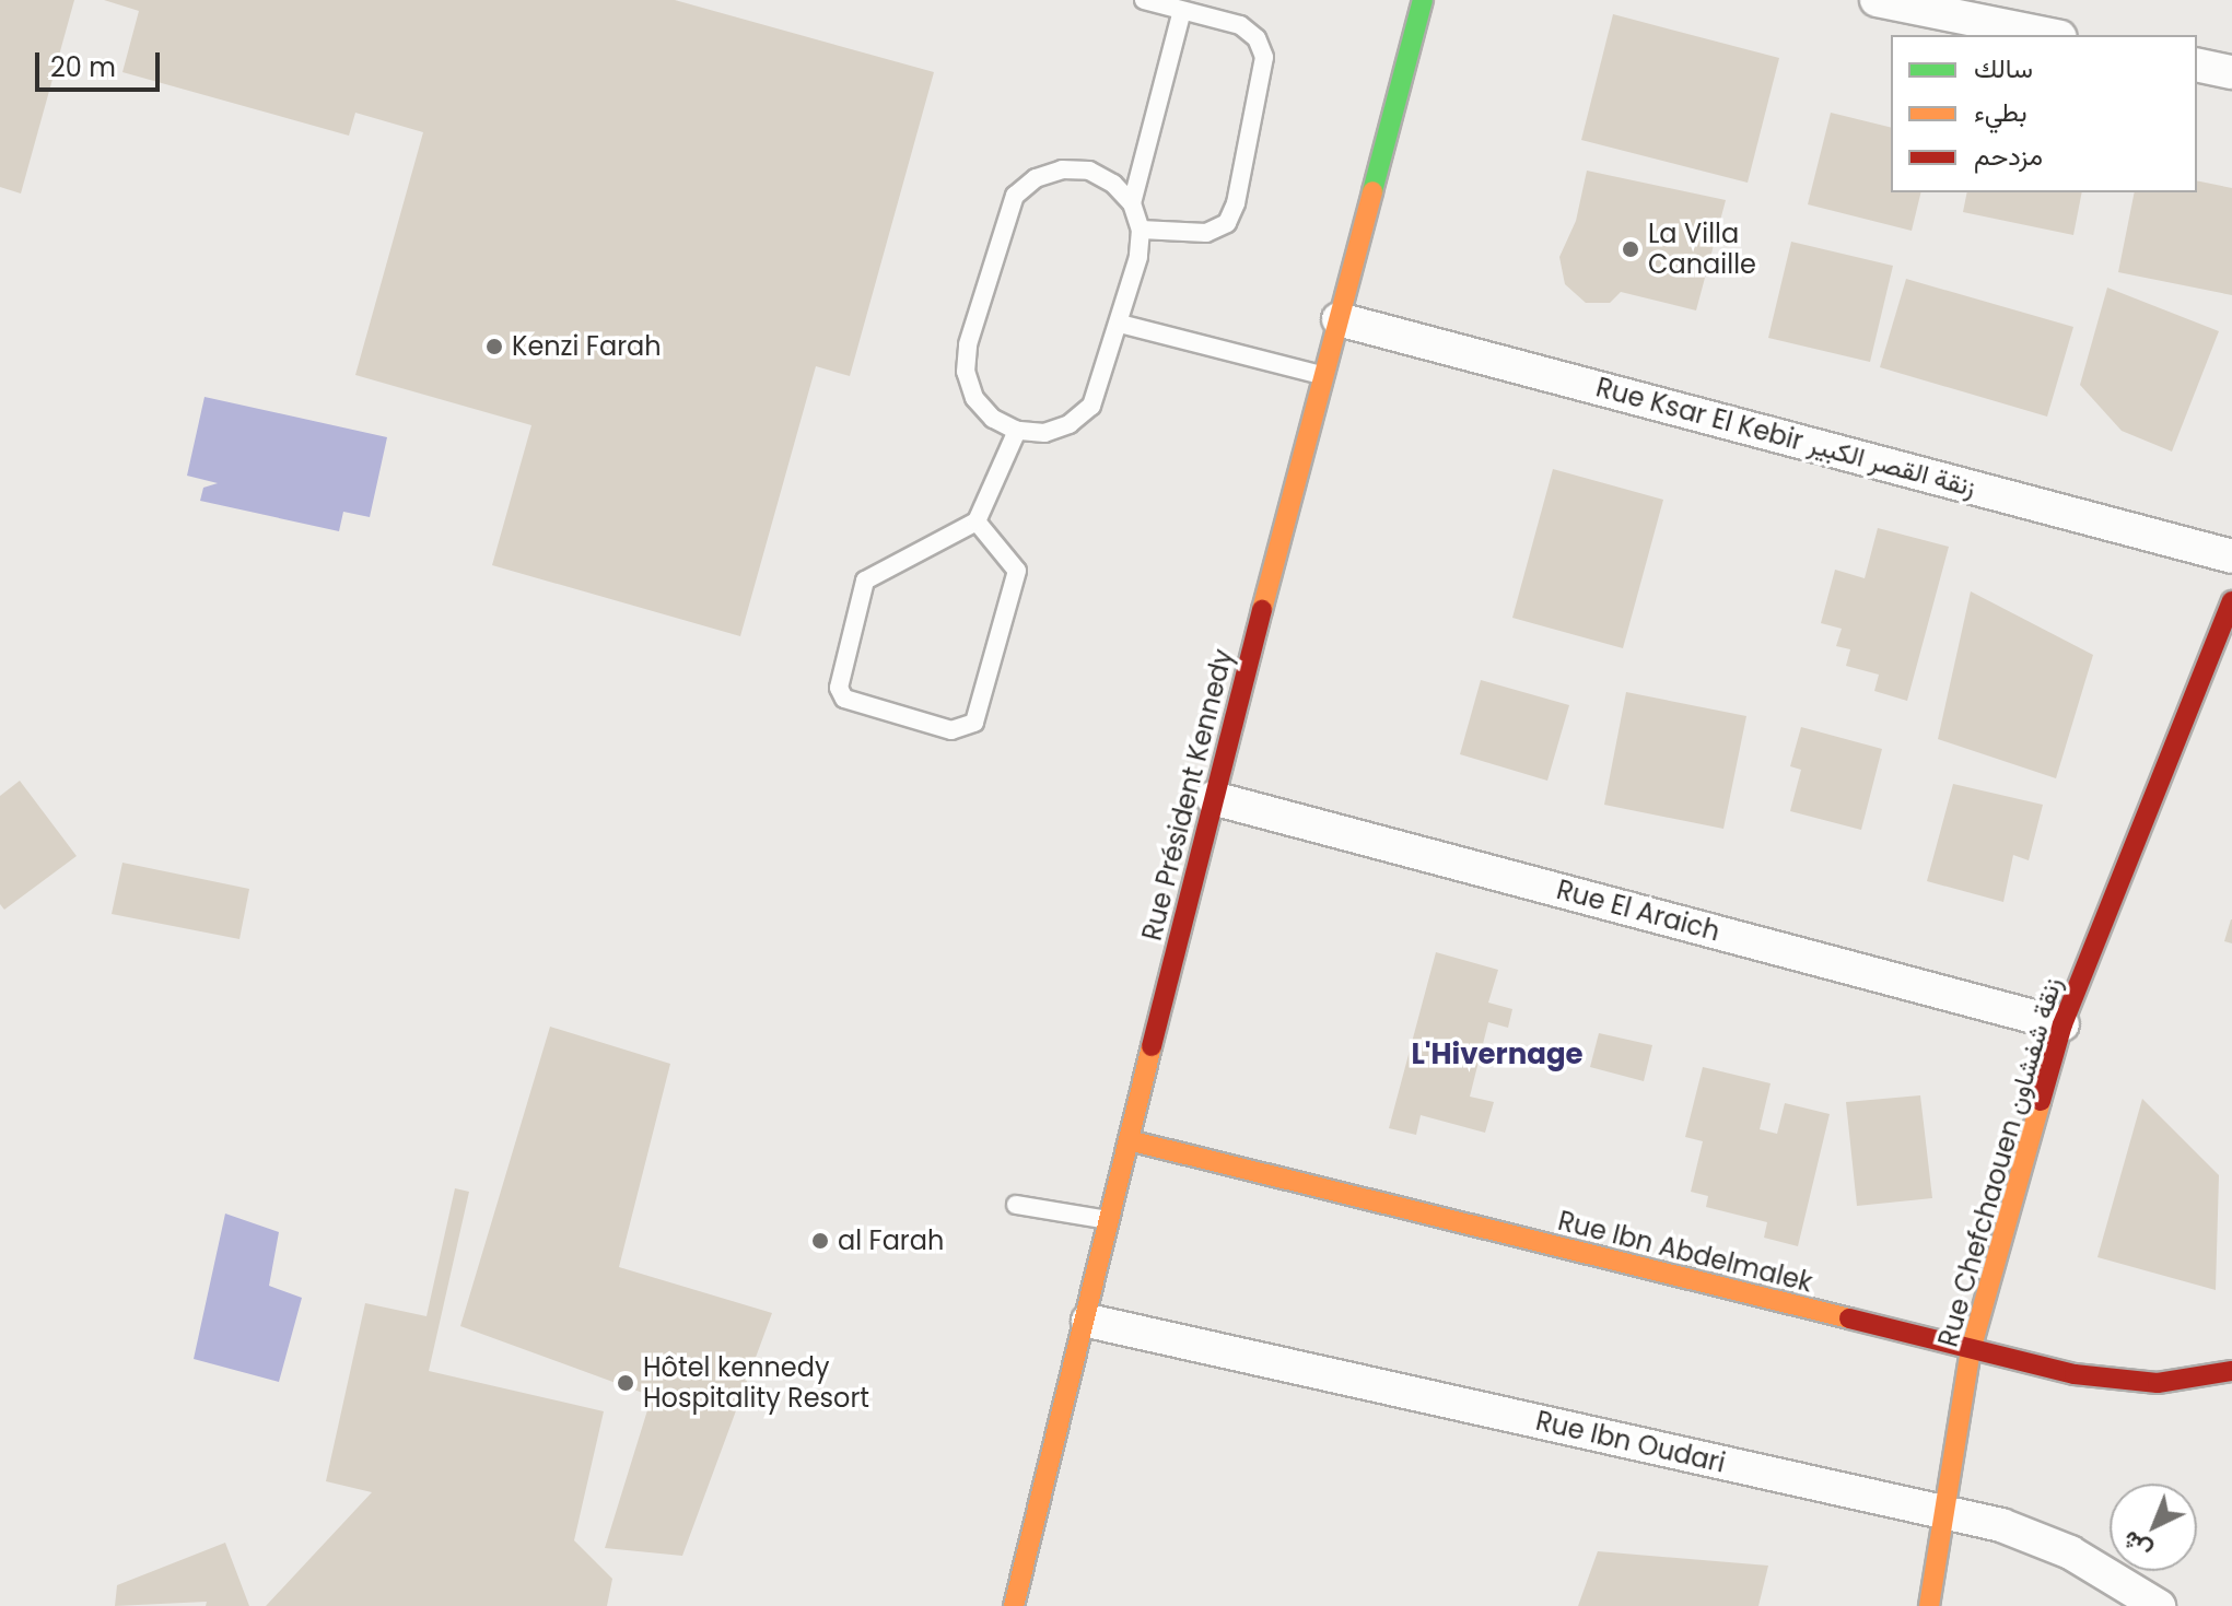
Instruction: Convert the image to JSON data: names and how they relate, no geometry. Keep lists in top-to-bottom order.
{
  "streets": {
    "street": [
      "Rue Ksar El Kebir زنقة القصر الكبير",
      "Rue Président Kennedy",
      "Rue El Araich",
      "Rue Chefchaouen زنقة شفشاون",
      "Rue Ibn Abdelmalek",
      "Rue Ibn Oudari"
    ]
  },
  "crossings": [
    ["Rue Ksar El Kebir زنقة القصر الكبير", "Rue Président Kennedy"],
    ["Rue Président Kennedy", "Rue El Araich"],
    ["Rue Président Kennedy", "Rue Ibn Abdelmalek"],
    ["Rue Président Kennedy", "Rue Ibn Oudari"],
    ["Rue El Araich", "Rue Chefchaouen زنقة شفشاون"],
    ["Rue Chefchaouen زنقة شفشاون", "Rue Ibn Abdelmalek"],
    ["Rue Chefchaouen زنقة شفشاون", "Rue Ibn Oudari"]
  ],
  "districts": ["L'Hivernage"],
  "places": [
    "La Villa Canaille",
    "Kenzi Farah",
    "al Farah",
    "Hôtel kennedy Hospitality Resort"
  ],
  "legend": ["سالك", "بطيء", "مزدحم"],
  "scale_bar": "20 m",
  "north": "bottom left"
}
